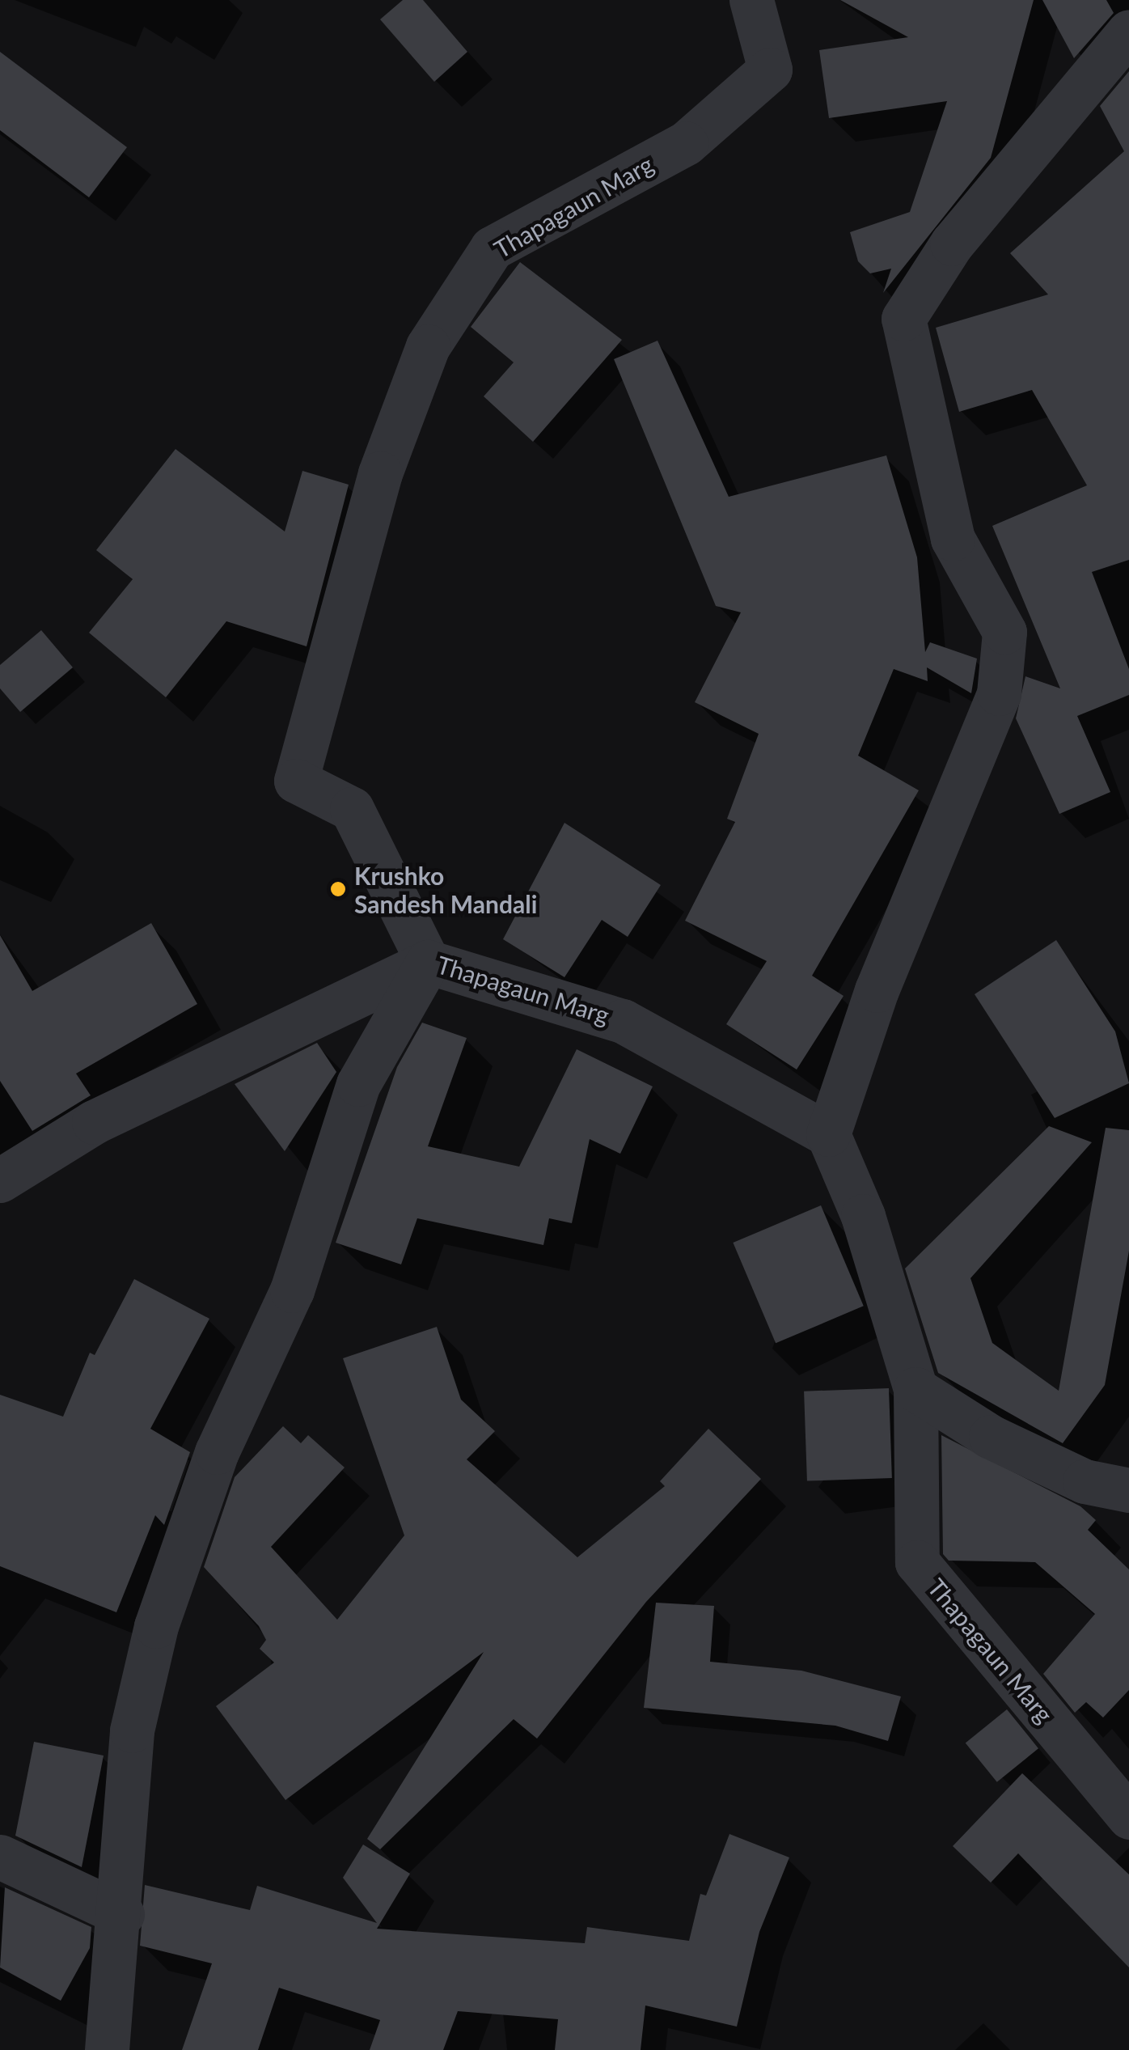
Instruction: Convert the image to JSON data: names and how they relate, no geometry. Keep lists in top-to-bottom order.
{
  "streets": {
    "street": ["Thapagaun Marg"]
  },
  "places": ["Krushko Sandesh Mandali"]
}
